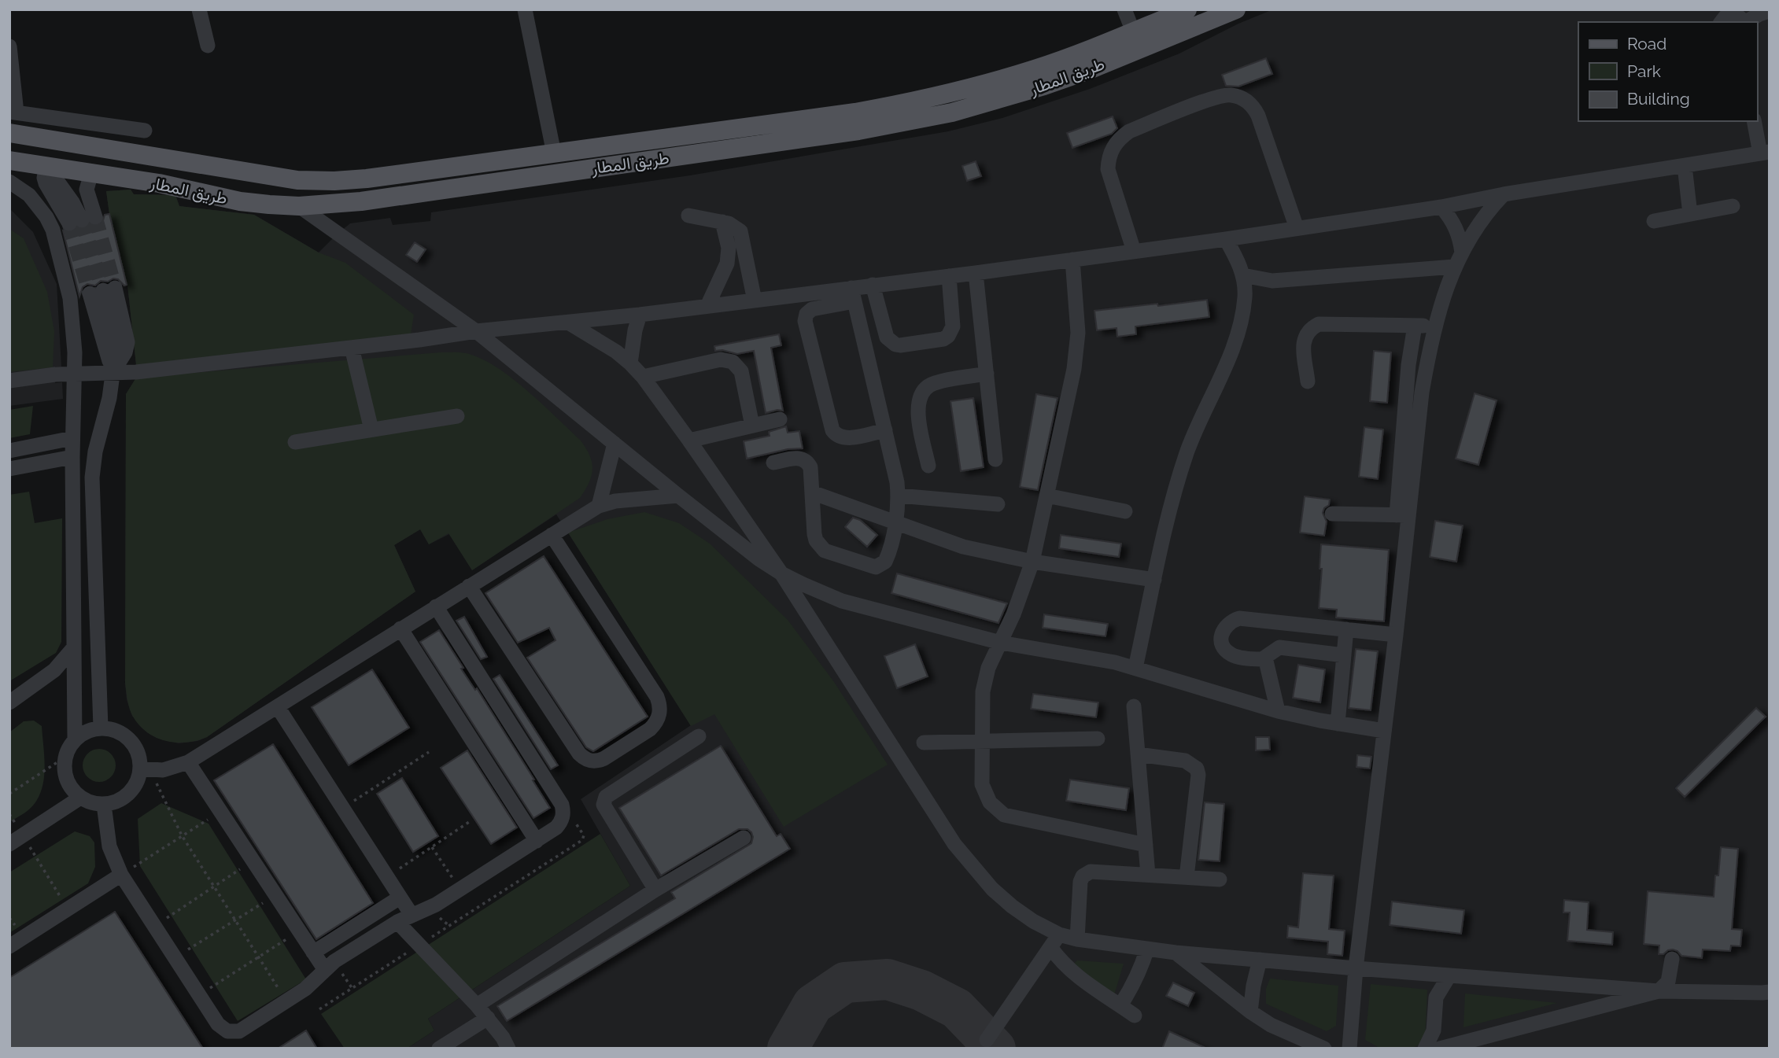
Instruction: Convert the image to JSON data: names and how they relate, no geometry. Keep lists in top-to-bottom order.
{
  "streets": {
    "main road": ["طريق المطار"]
  },
  "legend": ["Road", "Park", "Building"]
}
